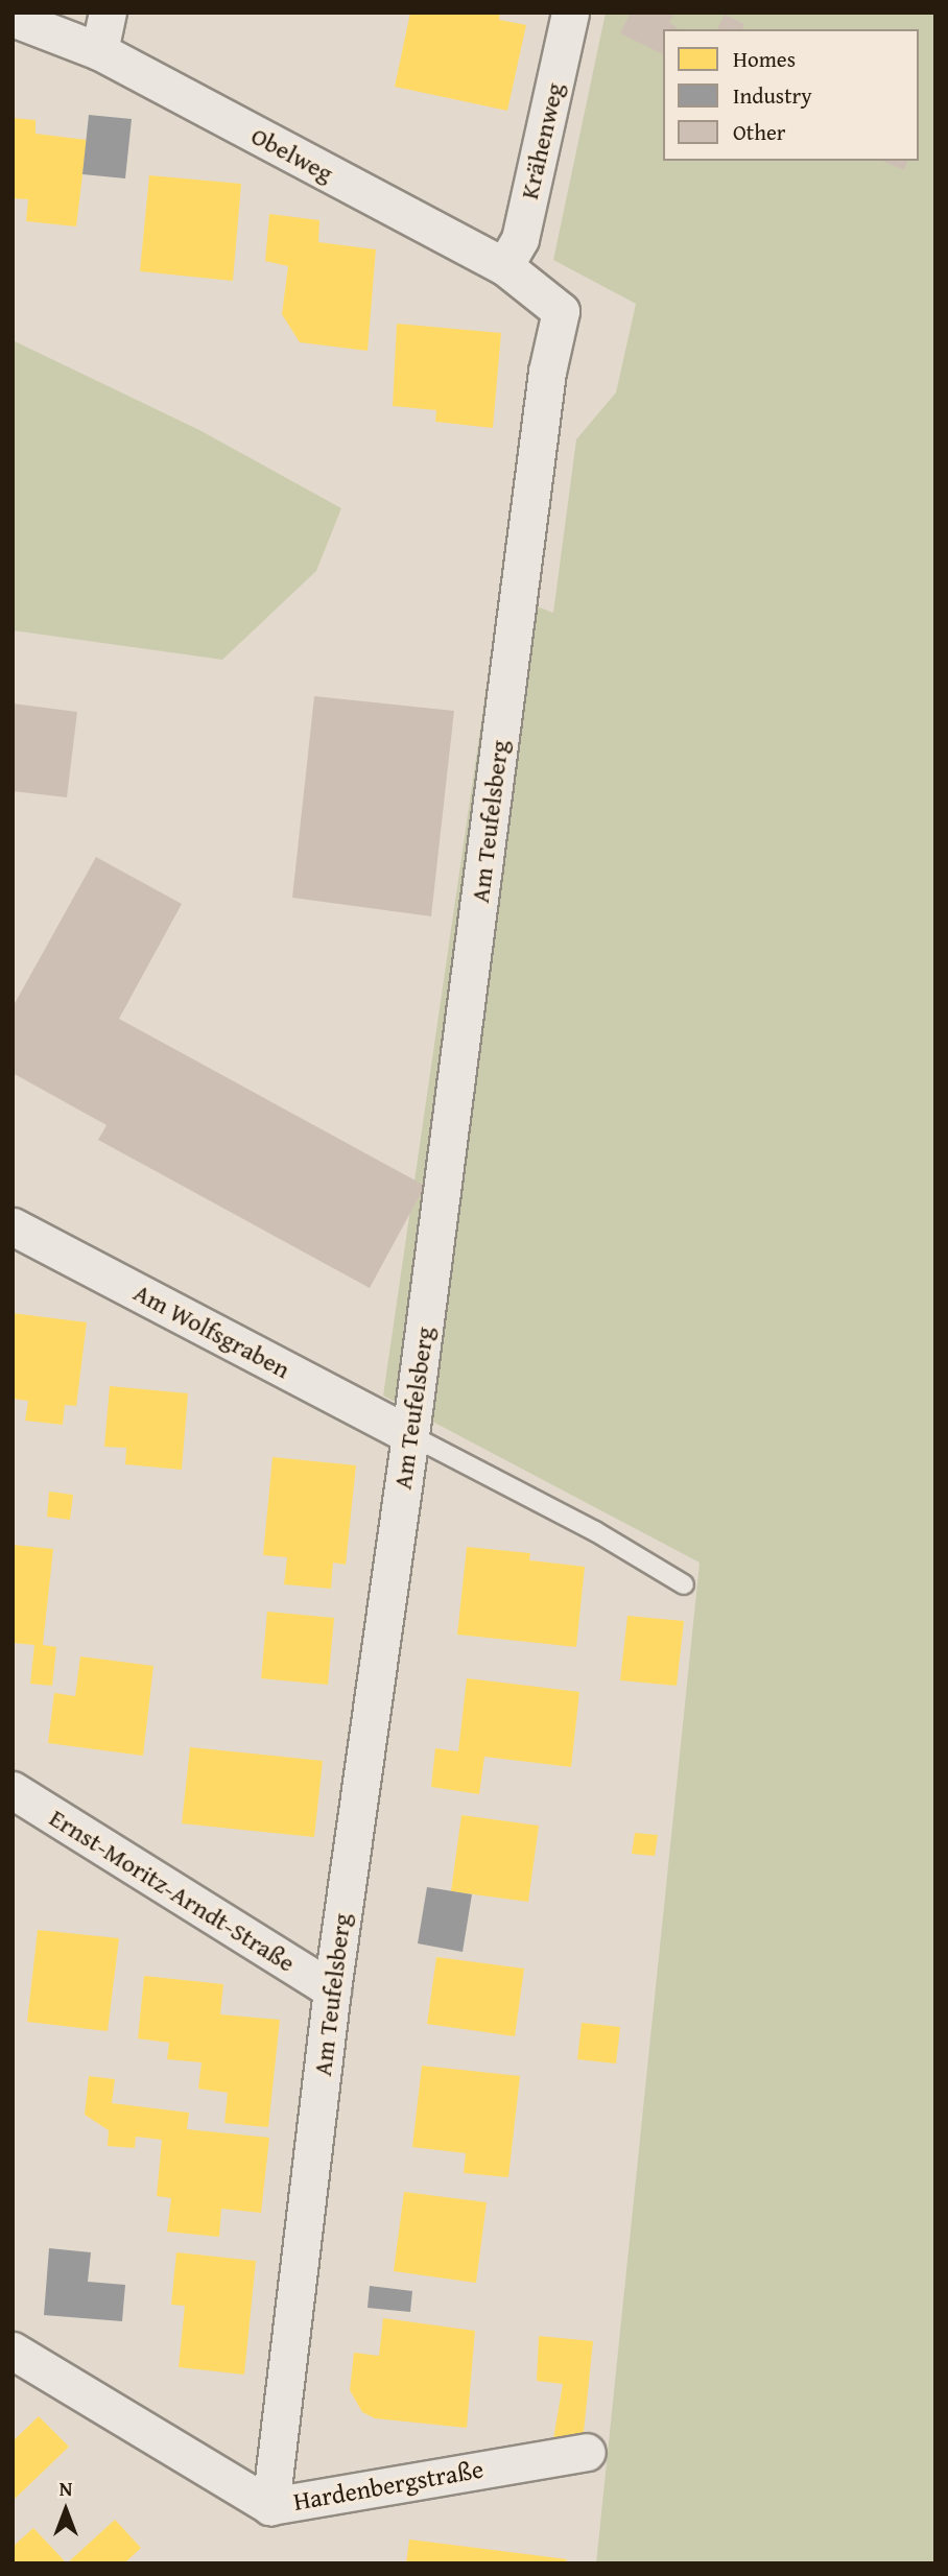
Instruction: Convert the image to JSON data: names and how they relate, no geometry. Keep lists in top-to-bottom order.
{
  "streets": {
    "street": [
      "Krähenweg",
      "Obelweg",
      "Am Teufelsberg",
      "Am Wolfsgraben",
      "Ernst-Moritz-Arndt-Straße",
      "Hardenbergstraße"
    ]
  },
  "crossings": [
    ["Krähenweg", "Obelweg"],
    ["Obelweg", "Am Teufelsberg"],
    ["Am Teufelsberg", "Am Wolfsgraben"],
    ["Am Teufelsberg", "Ernst-Moritz-Arndt-Straße"],
    ["Am Teufelsberg", "Hardenbergstraße"]
  ],
  "legend": ["Homes", "Industry", "Other"],
  "north": "top"
}
